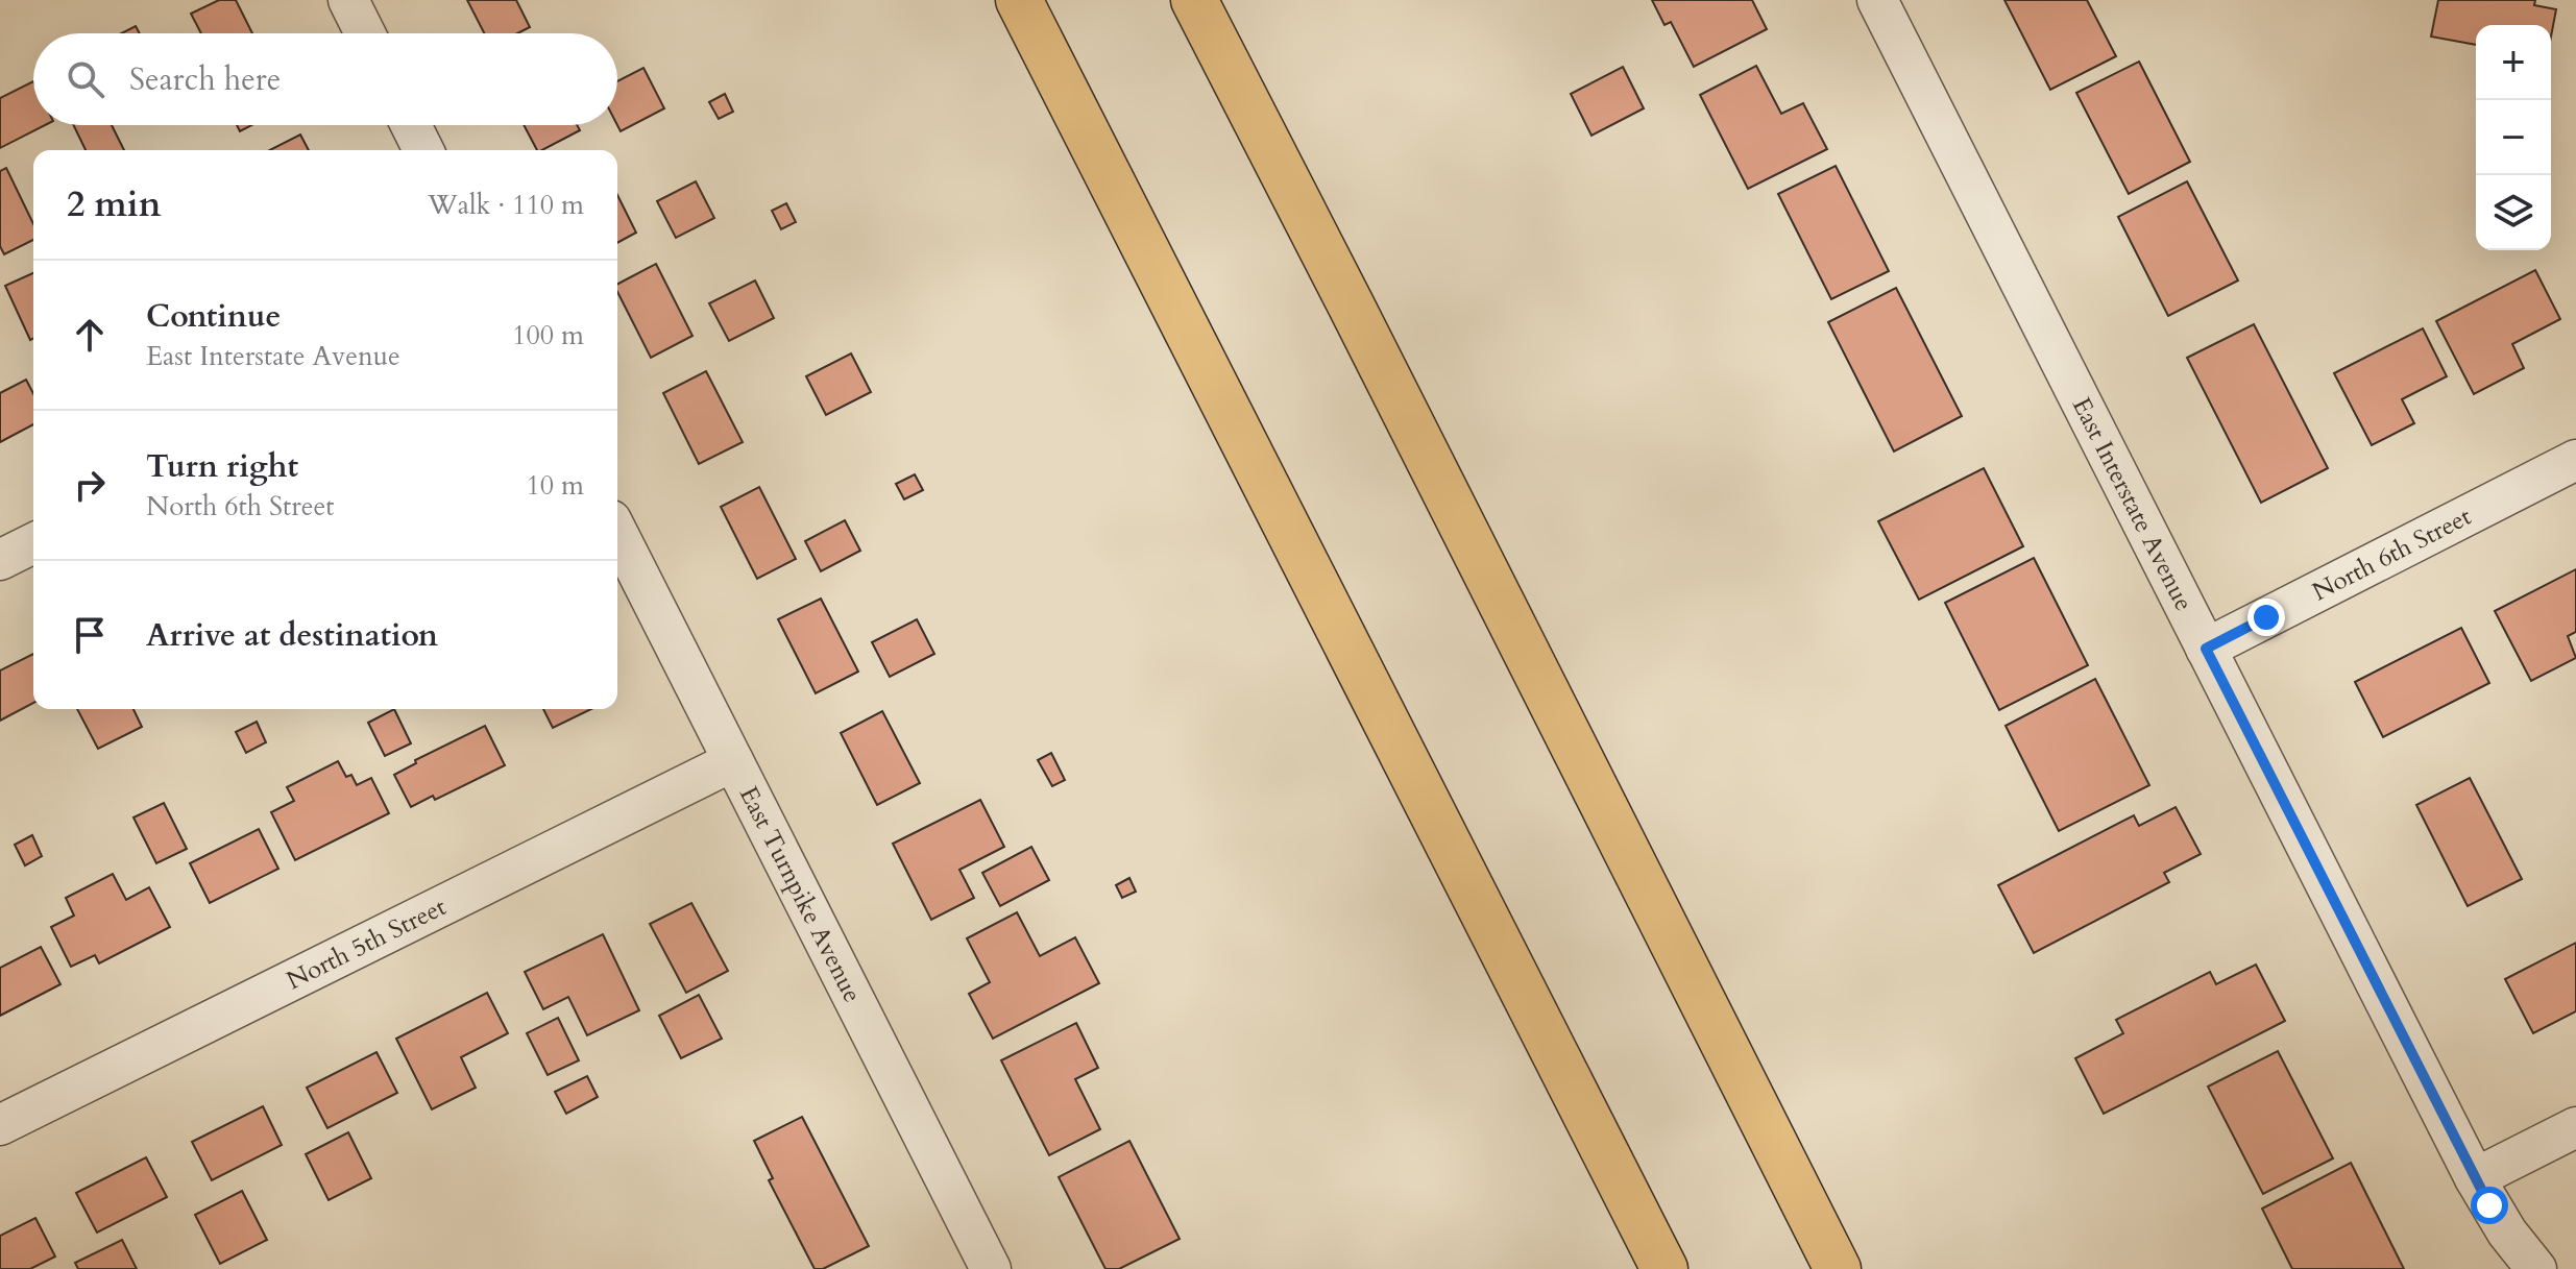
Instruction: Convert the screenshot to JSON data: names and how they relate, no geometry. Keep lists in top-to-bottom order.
{
  "streets": {
    "street": [
      "East Interstate Avenue",
      "North 6th Street",
      "East Turnpike Avenue",
      "North 5th Street"
    ]
  },
  "crossings": [
    ["East Interstate Avenue", "North 6th Street"],
    ["East Turnpike Avenue", "North 5th Street"]
  ],
  "page": {
    "map_buttons": ["+", "−"],
    "search": "Search here",
    "heading": ["2 min", "Walk · 110 m"],
    "list": [
      ["Continue", "East Interstate Avenue", "100 m"],
      ["Turn right", "North 6th Street", "10 m"],
      "Arrive at destination"
    ]
  }
}
